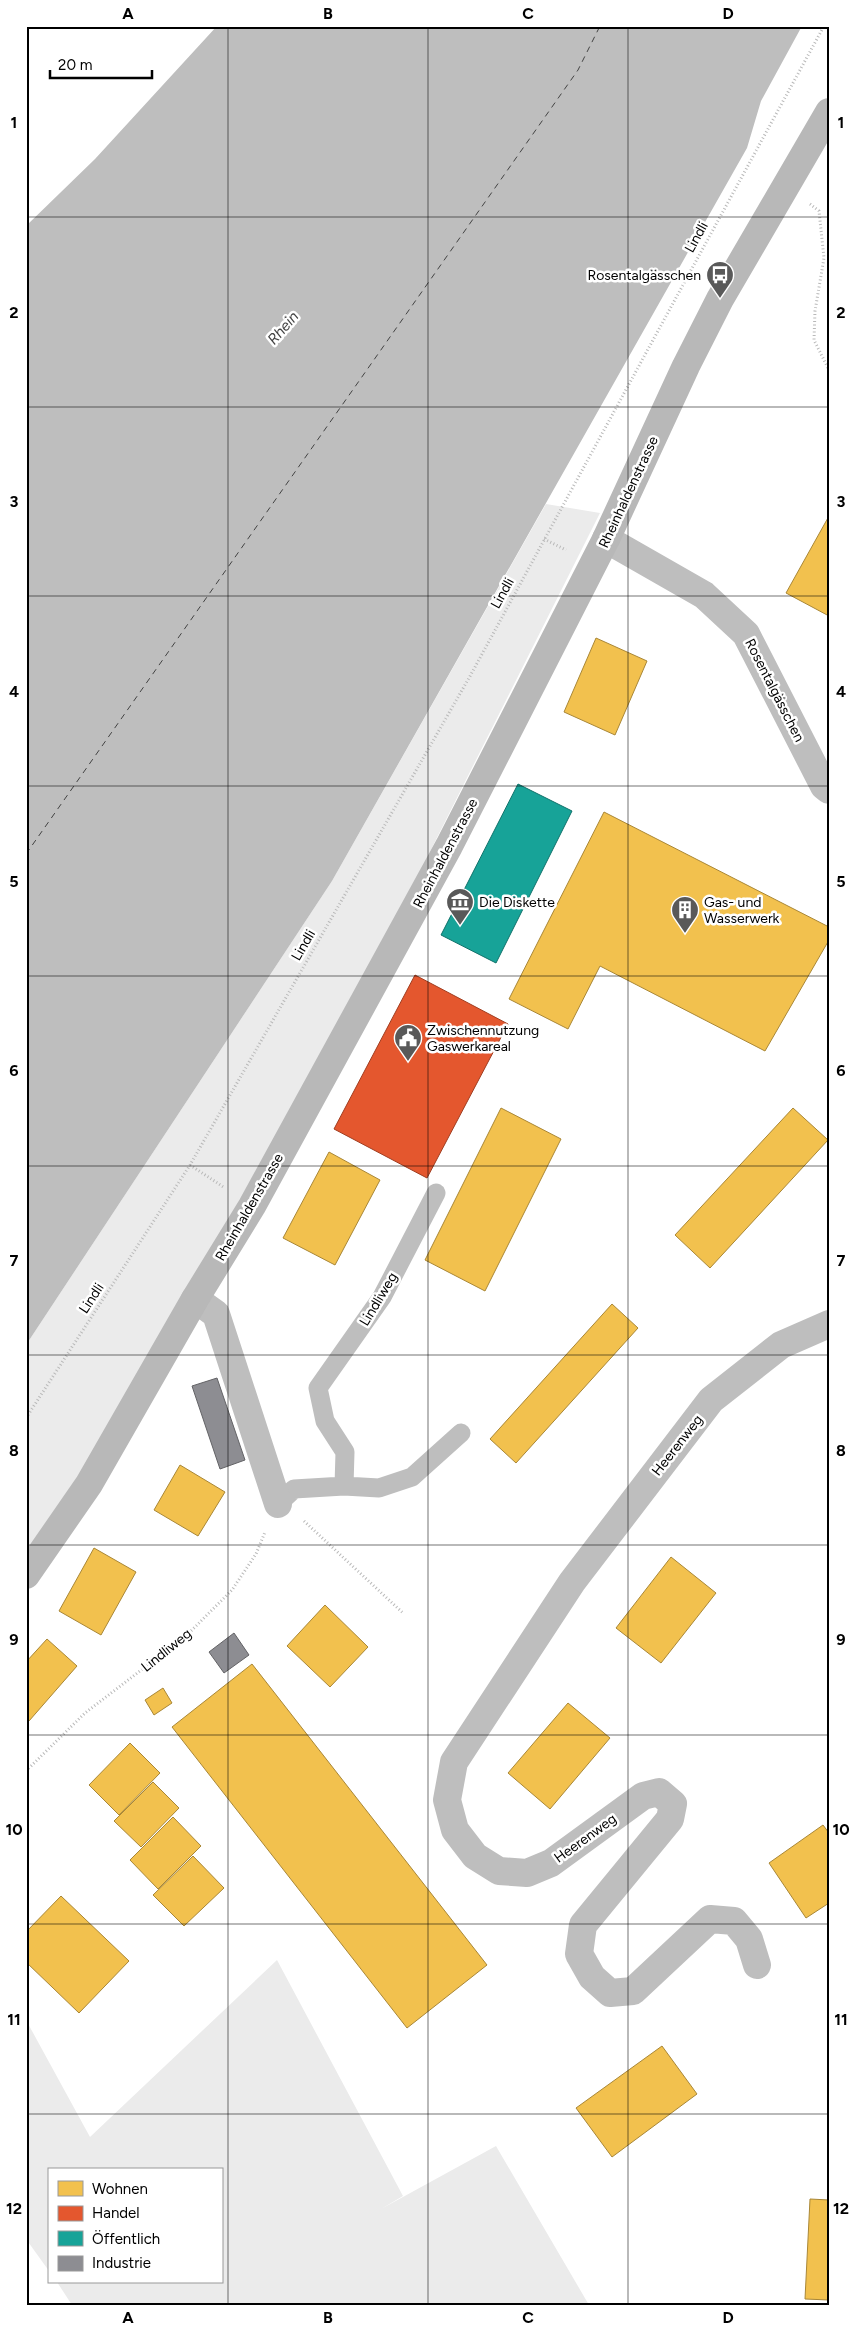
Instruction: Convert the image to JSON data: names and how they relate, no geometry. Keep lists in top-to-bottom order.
{
  "streets": {
    "main road": ["Rheinhaldenstrasse"],
    "street": ["Rosentalgässchen", "Heerenweg"],
    "lane": ["Lindliweg"],
    "path": ["Lindli"]
  },
  "crossings": [
    ["Rheinhaldenstrasse", "Rosentalgässchen"]
  ],
  "water": ["Rhein"],
  "places": {
    "bus stop": ["Rosentalgässchen"],
    "museum": ["Die Diskette"],
    "building": ["Gas- und Wasserwerk"],
    "public building": ["Zwischennutzung Gaswerkareal"]
  },
  "legend": [
    "Wohnen",
    "Handel",
    "Öffentlich",
    "Industrie"
  ],
  "scale_bar": "20 m",
  "grid": {
    "columns": [
      "A",
      "B",
      "C",
      "D"
    ],
    "rows": [
      "1",
      "2",
      "3",
      "4",
      "5",
      "6",
      "7",
      "8",
      "9",
      "10",
      "11",
      "12"
    ]
  }
}
